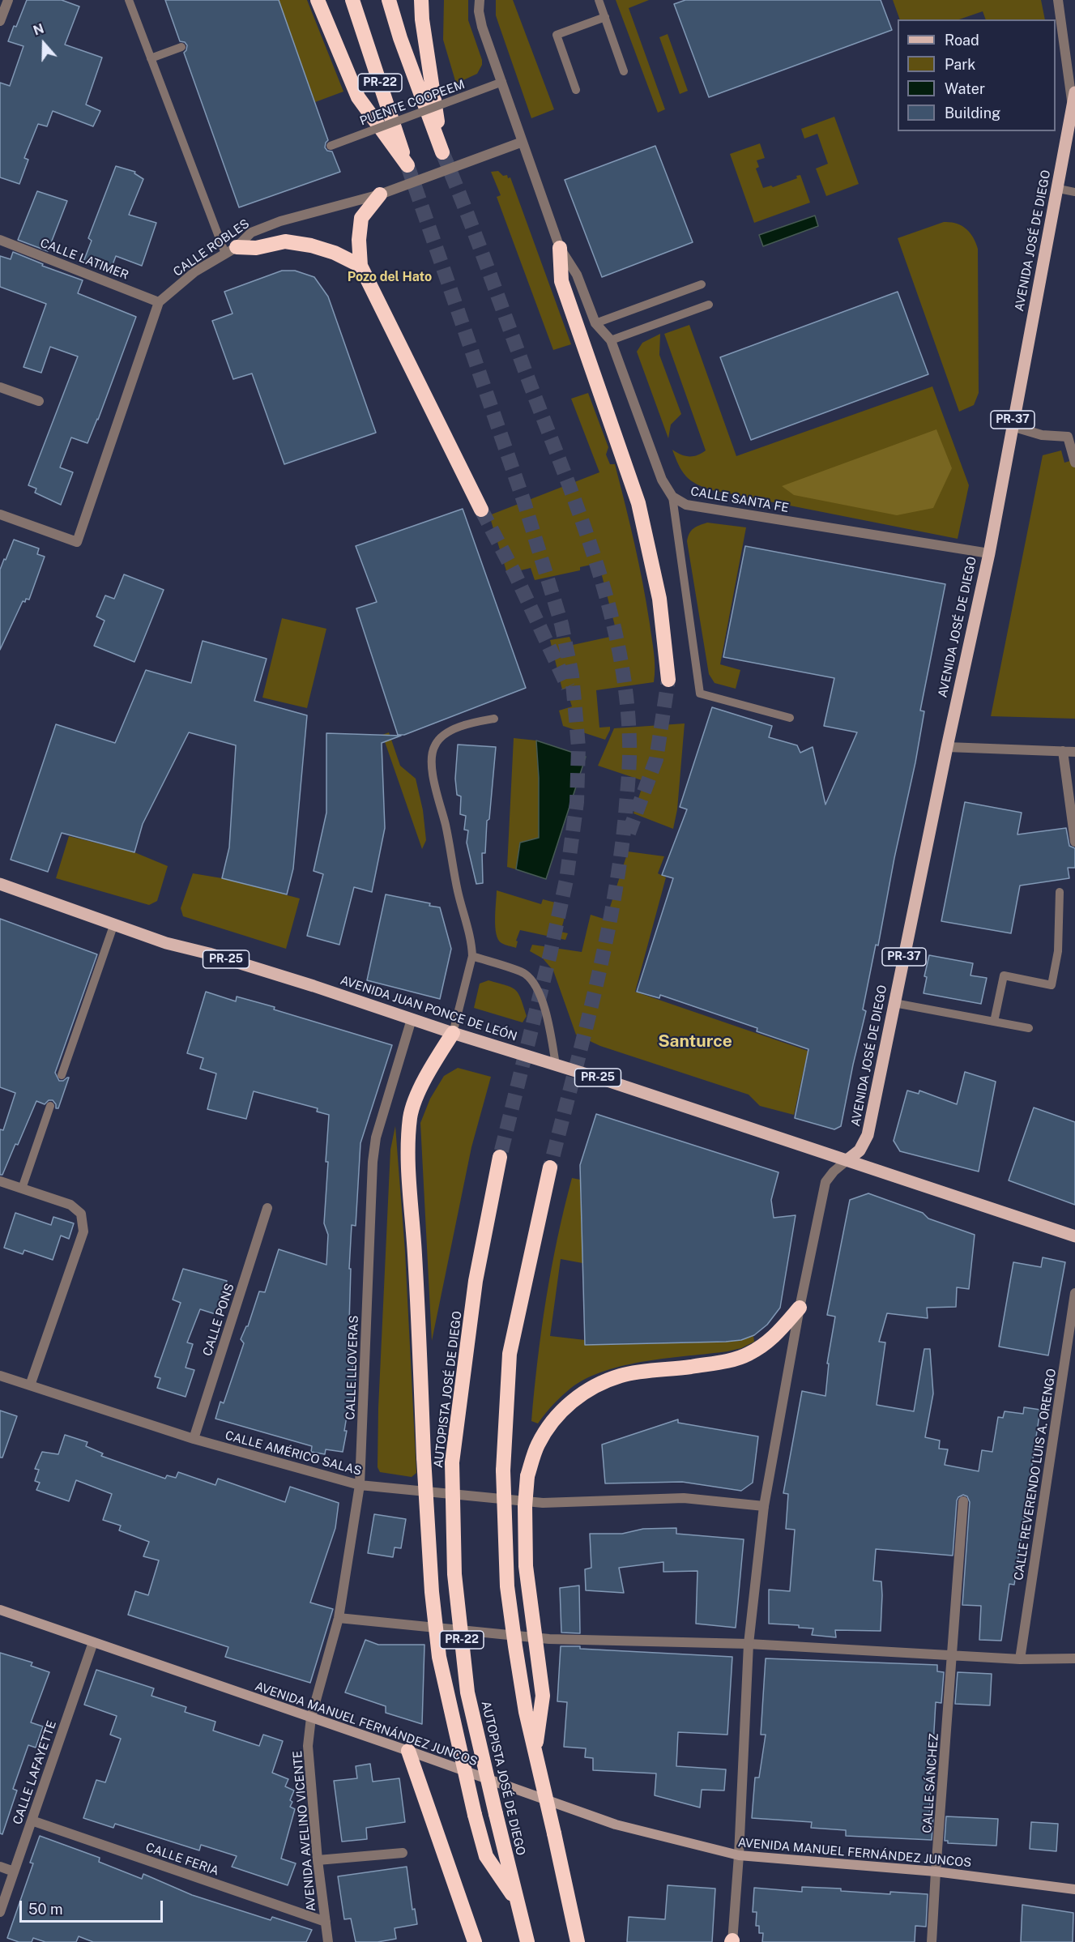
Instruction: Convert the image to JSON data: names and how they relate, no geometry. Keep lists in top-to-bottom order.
{
  "streets": {
    "highway": ["PR-22", "AUTOPISTA JOSÉ DE DIEGO"],
    "main road": [
      "AVENIDA JOSÉ DE DIEGO",
      "PR-37",
      "PR-25",
      "AVENIDA JUAN PONCE DE LEÓN",
      "AVENIDA MANUEL FERNÁNDEZ JUNCOS"
    ],
    "street": [
      "CALLE ROBLES",
      "CALLE LATIMER",
      "CALLE SANTA FE",
      "CALLE PONS",
      "CALLE LLOVERAS",
      "CALLE AMÉRICO SALAS",
      "CALLE REVERENDO LUIS A. ORENGO",
      "CALLE LAFAYETTE",
      "CALLE SÁNCHEZ",
      "AVENIDA AVELINO VICENTE",
      "CALLE FERIA"
    ],
    "lane": ["PUENTE COOPEEM"]
  },
  "crossings": [
    ["PUENTE COOPEEM", "CALLE SANTA FE"],
    ["AVENIDA JOSÉ DE DIEGO", "PR-37"],
    ["AVENIDA JOSÉ DE DIEGO", "CALLE SANTA FE"],
    ["AVENIDA JOSÉ DE DIEGO", "PR-25"],
    ["AVENIDA JOSÉ DE DIEGO", "AVENIDA JUAN PONCE DE LEÓN"],
    ["CALLE ROBLES", "CALLE LATIMER"],
    ["CALLE ROBLES", "CALLE SANTA FE"],
    ["PR-37", "PR-25"],
    ["PR-37", "AVENIDA JUAN PONCE DE LEÓN"],
    ["PR-37", "CALLE AMÉRICO SALAS"],
    ["PR-37", "AVENIDA MANUEL FERNÁNDEZ JUNCOS"],
    ["PR-25", "AVENIDA JUAN PONCE DE LEÓN"],
    ["AVENIDA JUAN PONCE DE LEÓN", "CALLE LLOVERAS"],
    ["CALLE PONS", "CALLE AMÉRICO SALAS"],
    ["CALLE LLOVERAS", "CALLE AMÉRICO SALAS"],
    ["CALLE LLOVERAS", "AVENIDA MANUEL FERNÁNDEZ JUNCOS"],
    ["CALLE LLOVERAS", "AVENIDA AVELINO VICENTE"],
    ["AVENIDA MANUEL FERNÁNDEZ JUNCOS", "CALLE LAFAYETTE"],
    ["AVENIDA MANUEL FERNÁNDEZ JUNCOS", "CALLE SÁNCHEZ"],
    ["AVENIDA MANUEL FERNÁNDEZ JUNCOS", "AVENIDA AVELINO VICENTE"],
    ["CALLE LAFAYETTE", "CALLE FERIA"],
    ["AVENIDA AVELINO VICENTE", "CALLE FERIA"]
  ],
  "districts": ["Pozo del Hato", "Santurce"],
  "legend": [
    "Road",
    "Park",
    "Water",
    "Building"
  ],
  "scale_bar": "50 m",
  "north": "top"
}
